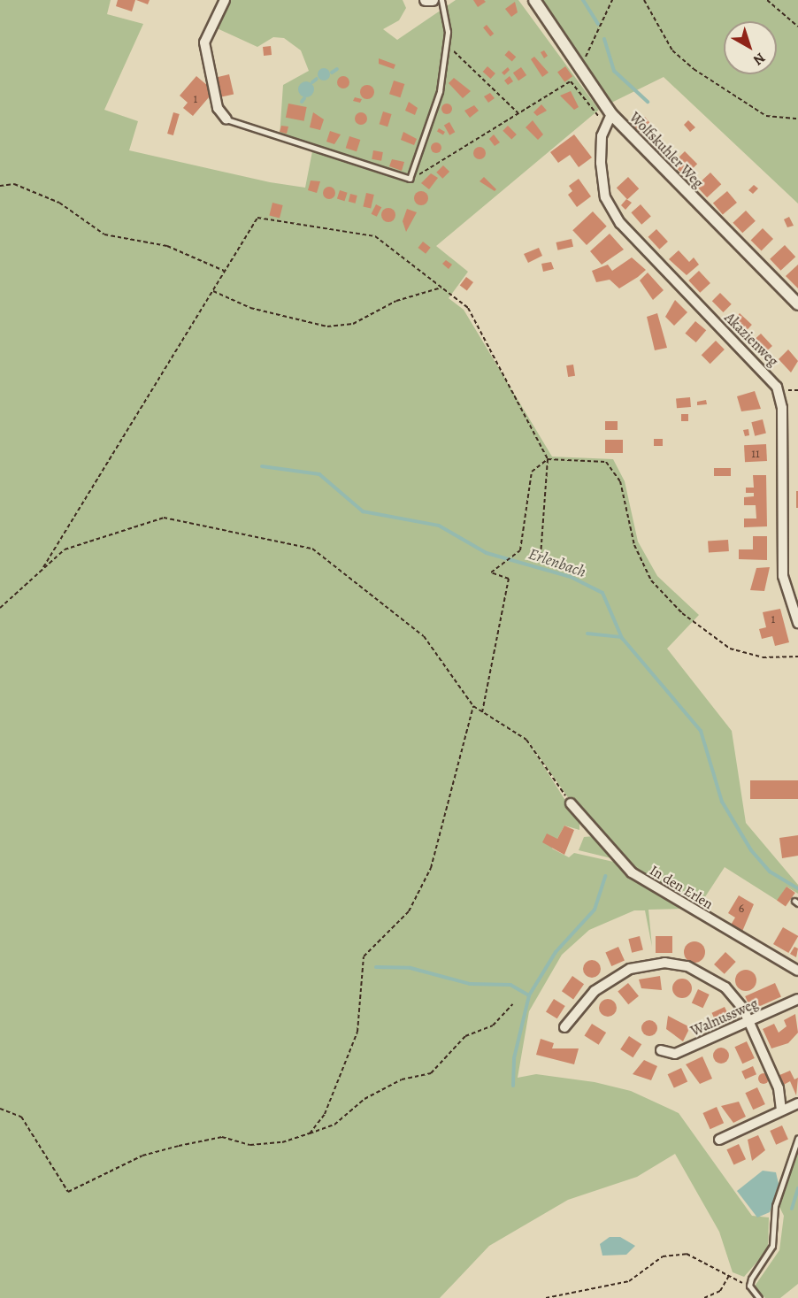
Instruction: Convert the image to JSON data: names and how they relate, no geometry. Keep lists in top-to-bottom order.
{
  "streets": {
    "street": [
      "Wolfskuhler Weg",
      "Akazienweg",
      "In den Erlen",
      "Walnussweg"
    ]
  },
  "water": ["Erlenbach"],
  "house_numbers": [
    "1",
    "11",
    "1",
    "6"
  ],
  "north": "bottom right"
}
